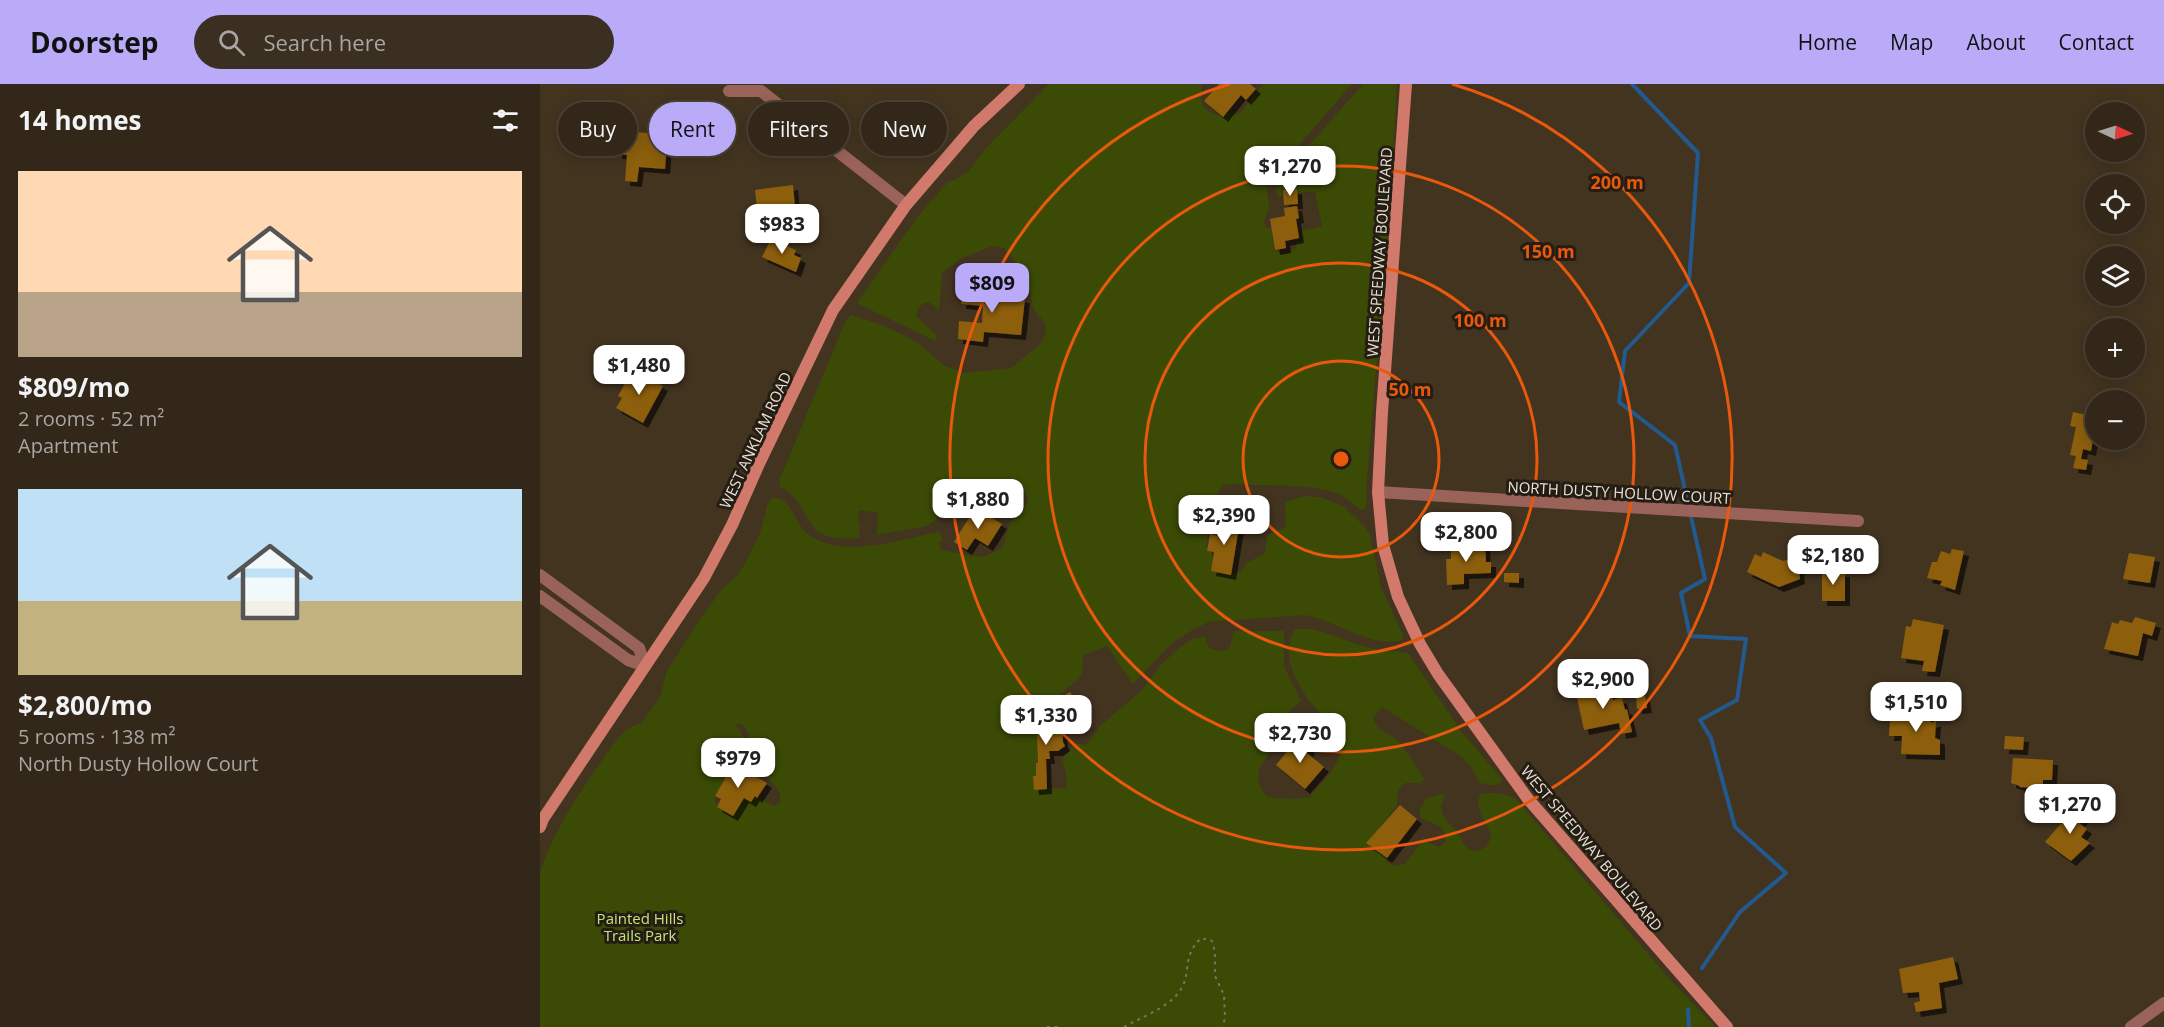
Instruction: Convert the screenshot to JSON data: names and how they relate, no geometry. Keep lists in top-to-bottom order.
{
  "streets": {
    "main road": ["WEST SPEEDWAY BOULEVARD", "WEST ANKLAM ROAD"],
    "street": ["NORTH DUSTY HOLLOW COURT"]
  },
  "crossings": [
    ["WEST SPEEDWAY BOULEVARD", "NORTH DUSTY HOLLOW COURT"]
  ],
  "parks": ["Painted Hills Trails Park"],
  "north": "right",
  "page": {
    "header": "Doorstep",
    "search": "Search here",
    "nav": [
      "Home",
      "Map",
      "About",
      "Contact"
    ],
    "heading": "14 homes",
    "map_buttons": ["+", "−"],
    "chip": [
      "Buy",
      "Rent",
      "Filters",
      "New"
    ],
    "price": [
      "$1,270",
      "$983",
      "$809",
      "$1,480",
      "$1,880",
      "$2,390",
      "$2,800",
      "$2,180",
      "$2,900",
      "$1,510",
      "$1,330",
      "$2,730",
      "$979",
      "$1,270"
    ],
    "list": [
      {
        "name": "$809/mo",
        "note": "2 rooms · 52 m² · Apartment"
      },
      {
        "name": "$2,800/mo",
        "note": "5 rooms · 138 m² · North Dusty Hollow Court"
      }
    ]
  },
  "rings": [
    "200 m",
    "150 m",
    "100 m",
    "50 m"
  ]
}
